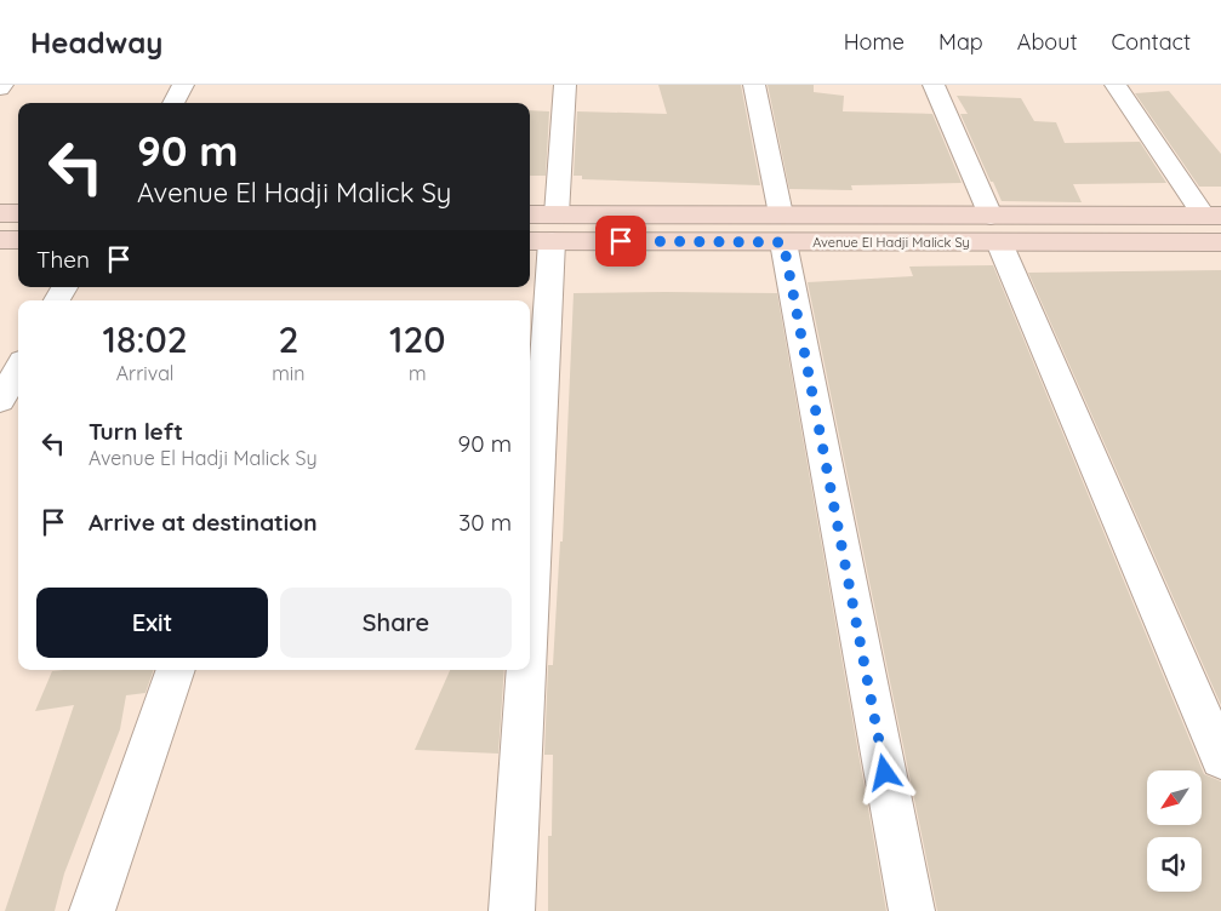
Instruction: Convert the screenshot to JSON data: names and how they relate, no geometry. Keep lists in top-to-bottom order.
{
  "streets": {
    "street": ["Avenue El Hadji Malick Sy"]
  },
  "north": "bottom left",
  "page": {
    "header": "Headway",
    "nav": [
      "Home",
      "Map",
      "About",
      "Contact"
    ],
    "turn": ["90 m", "Avenue El Hadji Malick Sy"],
    "then": "Then",
    "eta": [
      "18:02",
      "Arrival",
      "2",
      "min",
      "120",
      "m"
    ],
    "list": [
      {
        "name": "Turn left",
        "note": "Avenue El Hadji Malick Sy",
        "value": "90 m"
      },
      {
        "name": "Arrive at destination",
        "value": "30 m"
      }
    ],
    "buttons": ["Exit", "Share"]
  }
}
